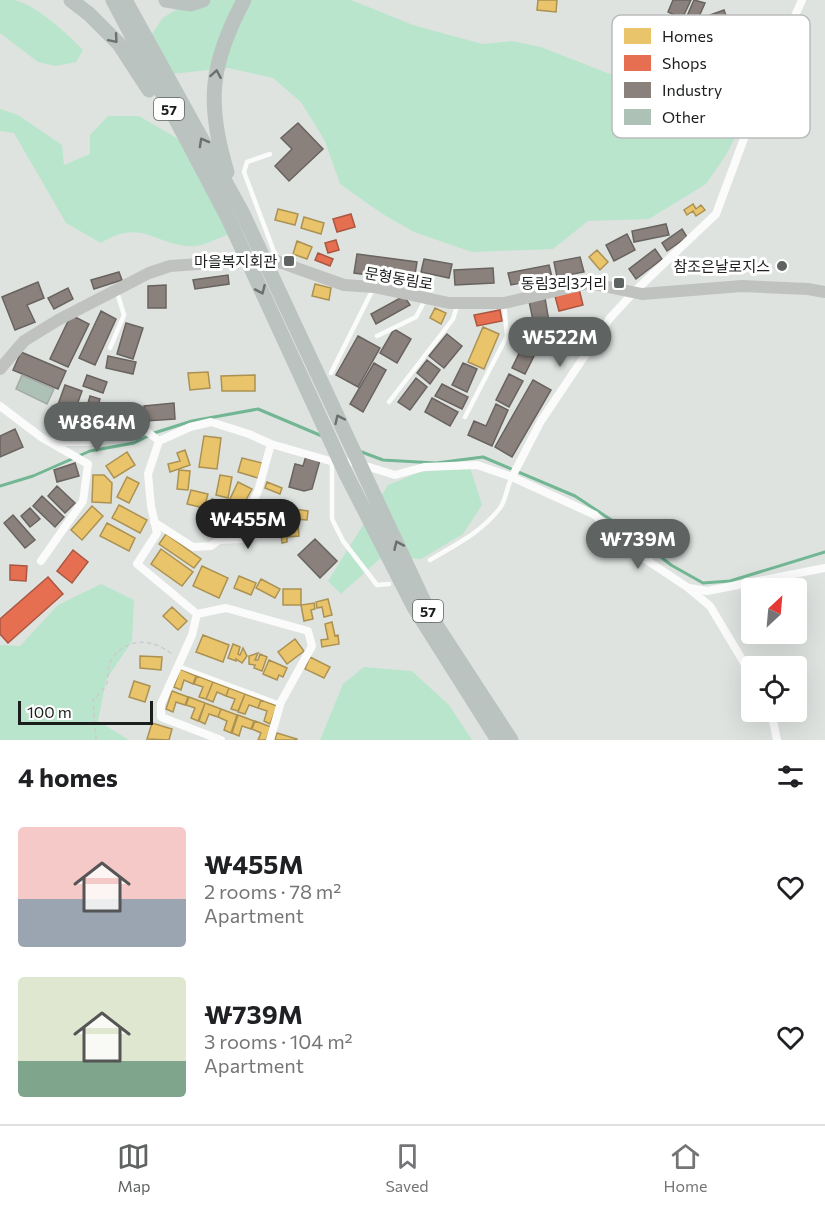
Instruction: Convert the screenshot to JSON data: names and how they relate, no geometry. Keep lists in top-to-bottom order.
{
  "streets": {
    "highway": ["57"],
    "street": ["문형동림로"]
  },
  "places": {
    "transit": ["마을복지회관", "동림3리3거리"],
    "other": ["참조은날로지스"]
  },
  "legend": [
    "Homes",
    "Shops",
    "Industry",
    "Other"
  ],
  "scale_bar": "100 m",
  "north": "top right",
  "page": {
    "price": [
      "₩522M",
      "₩864M",
      "₩455M",
      "₩739M"
    ],
    "scale": "100 m",
    "heading": "4 homes",
    "list": [
      {
        "name": "₩455M",
        "note": "2 rooms · 78 m² · Apartment"
      },
      {
        "name": "₩739M",
        "note": "3 rooms · 104 m² · Apartment"
      }
    ],
    "tabs": ["Map", "Saved", "Home"]
  }
}
